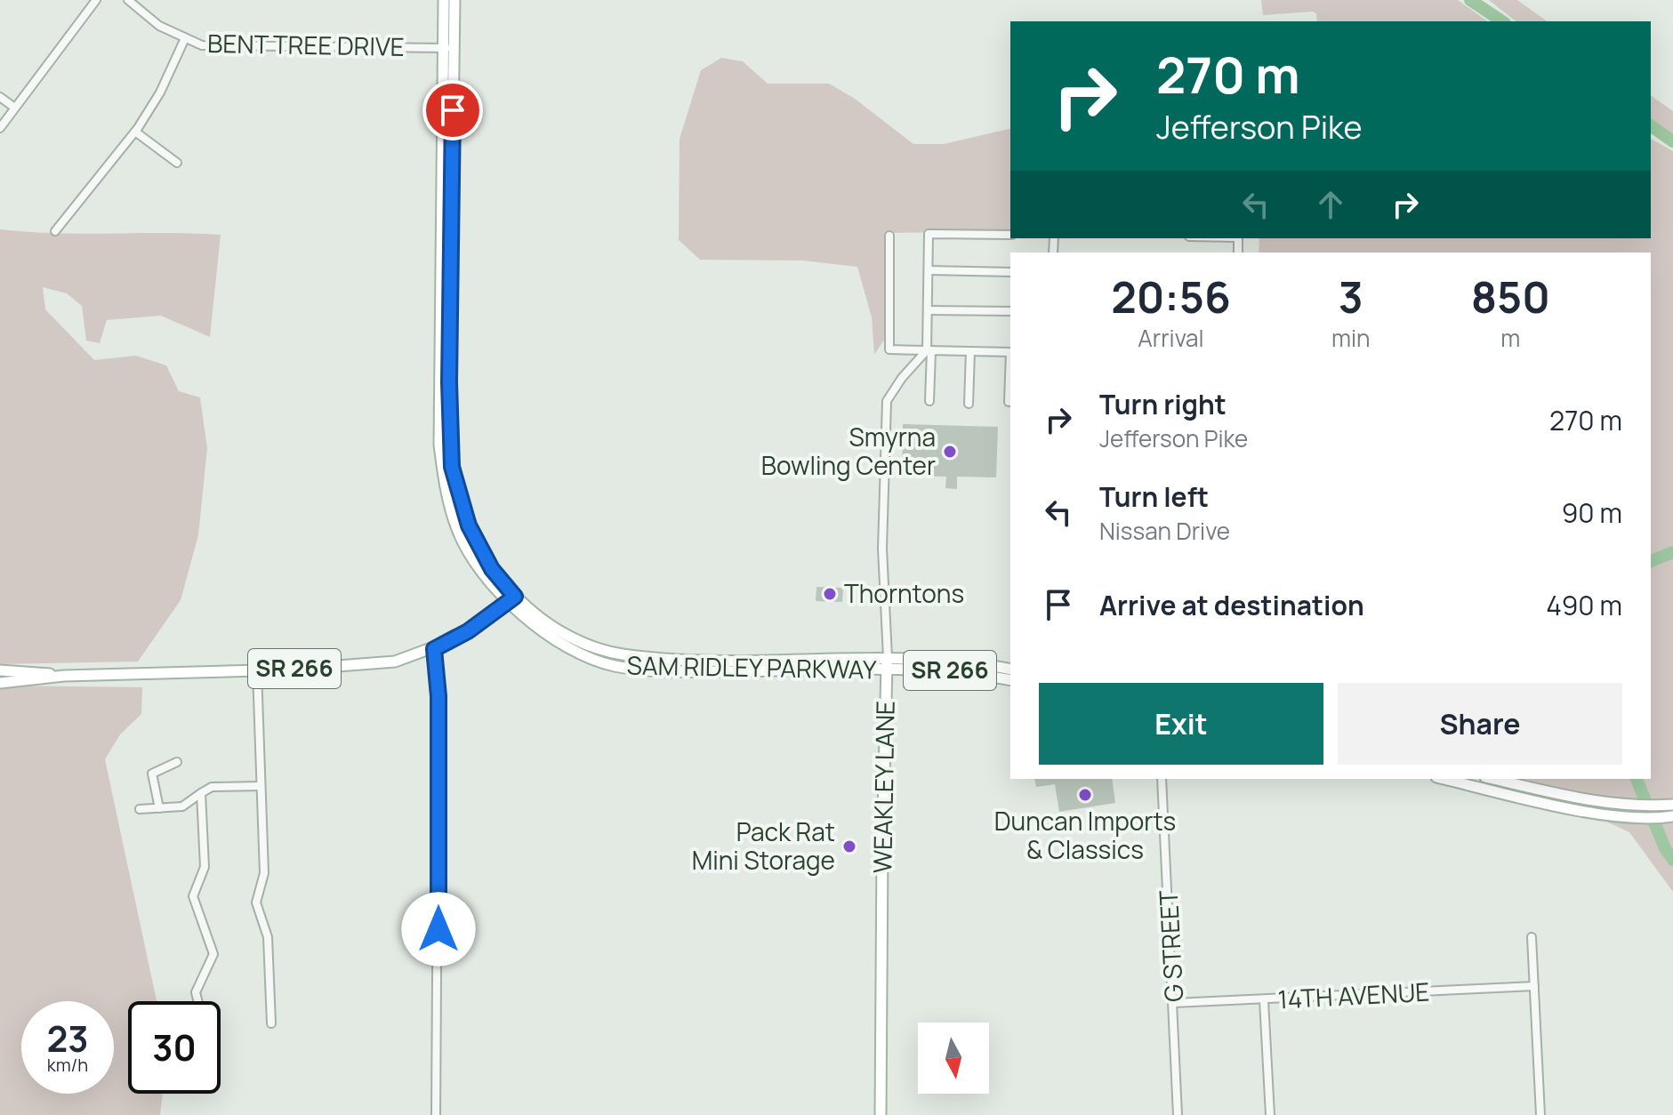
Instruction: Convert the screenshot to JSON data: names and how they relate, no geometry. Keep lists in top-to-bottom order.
{
  "streets": {
    "main road": ["SAM RIDLEY PARKWAY", "SR 266", "WEAKLEY LANE"],
    "street": ["BENT TREE DRIVE", "G STREET", "14TH AVENUE"]
  },
  "crossings": [
    ["SAM RIDLEY PARKWAY", "SR 266"],
    ["SAM RIDLEY PARKWAY", "WEAKLEY LANE"],
    ["G STREET", "14TH AVENUE"]
  ],
  "places": [
    "Smyrna Bowling Center",
    "Thorntons",
    "Duncan Imports & Classics",
    "Pack Rat Mini Storage"
  ],
  "north": "bottom",
  "page": {
    "turn": ["270 m", "Jefferson Pike"],
    "eta": [
      "20:56",
      "Arrival",
      "3",
      "min",
      "850",
      "m"
    ],
    "list": [
      {
        "name": "Turn right",
        "note": "Jefferson Pike",
        "value": "270 m"
      },
      {
        "name": "Turn left",
        "note": "Nissan Drive",
        "value": "90 m"
      },
      {
        "name": "Arrive at destination",
        "value": "490 m"
      }
    ],
    "buttons": ["Exit", "Share"],
    "speed": "23 km/h",
    "limit": "30"
  }
}
